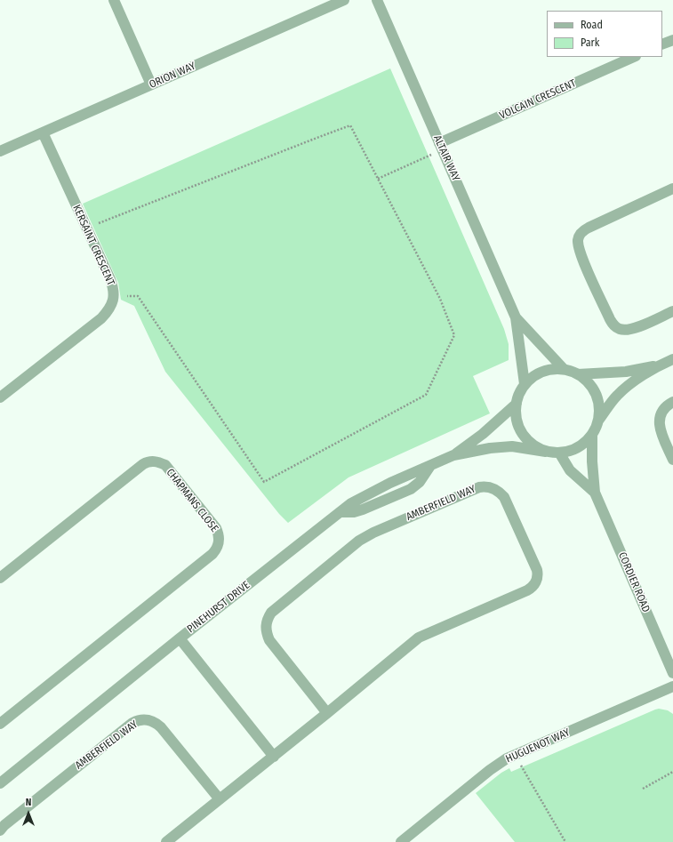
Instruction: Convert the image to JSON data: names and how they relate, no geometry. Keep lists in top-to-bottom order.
{
  "streets": {
    "street": [
      "ORION WAY",
      "VOLCAIN CRESCENT",
      "ALTAIR WAY",
      "KERSAINT CRESCENT",
      "CHAPMANS CLOSE",
      "AMBERFIELD WAY",
      "CORDIER ROAD",
      "PINEHURST DRIVE",
      "HUGUENOT WAY"
    ]
  },
  "crossings": [
    ["ORION WAY", "KERSAINT CRESCENT"],
    ["VOLCAIN CRESCENT", "ALTAIR WAY"],
    ["ALTAIR WAY", "CORDIER ROAD"],
    ["ALTAIR WAY", "PINEHURST DRIVE"],
    ["CORDIER ROAD", "PINEHURST DRIVE"]
  ],
  "legend": ["Road", "Park"],
  "north": "top"
}
